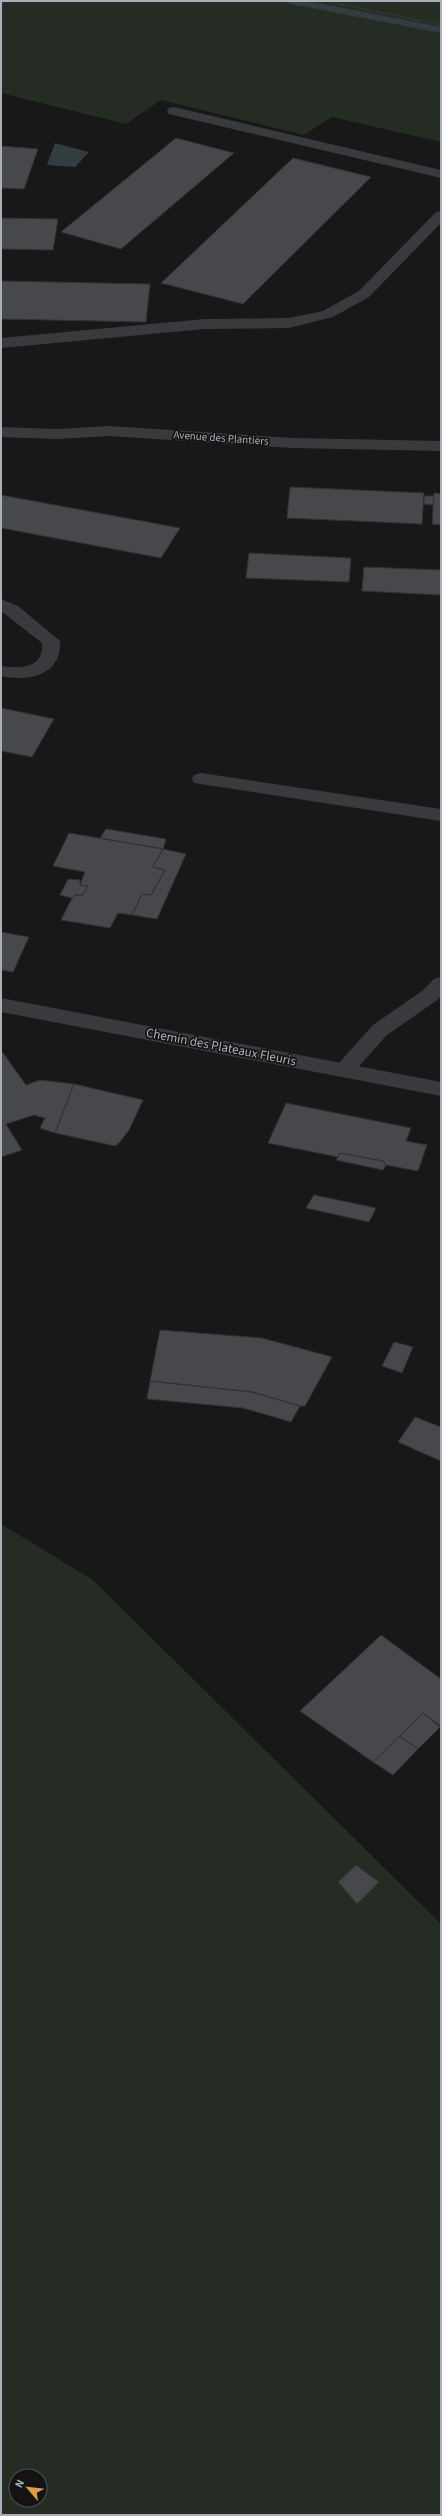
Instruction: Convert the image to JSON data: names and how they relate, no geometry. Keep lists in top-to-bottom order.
{
  "streets": {
    "street": ["Avenue des Plantiers", "Chemin des Plateaux Fleuris"]
  },
  "north": "top left"
}
